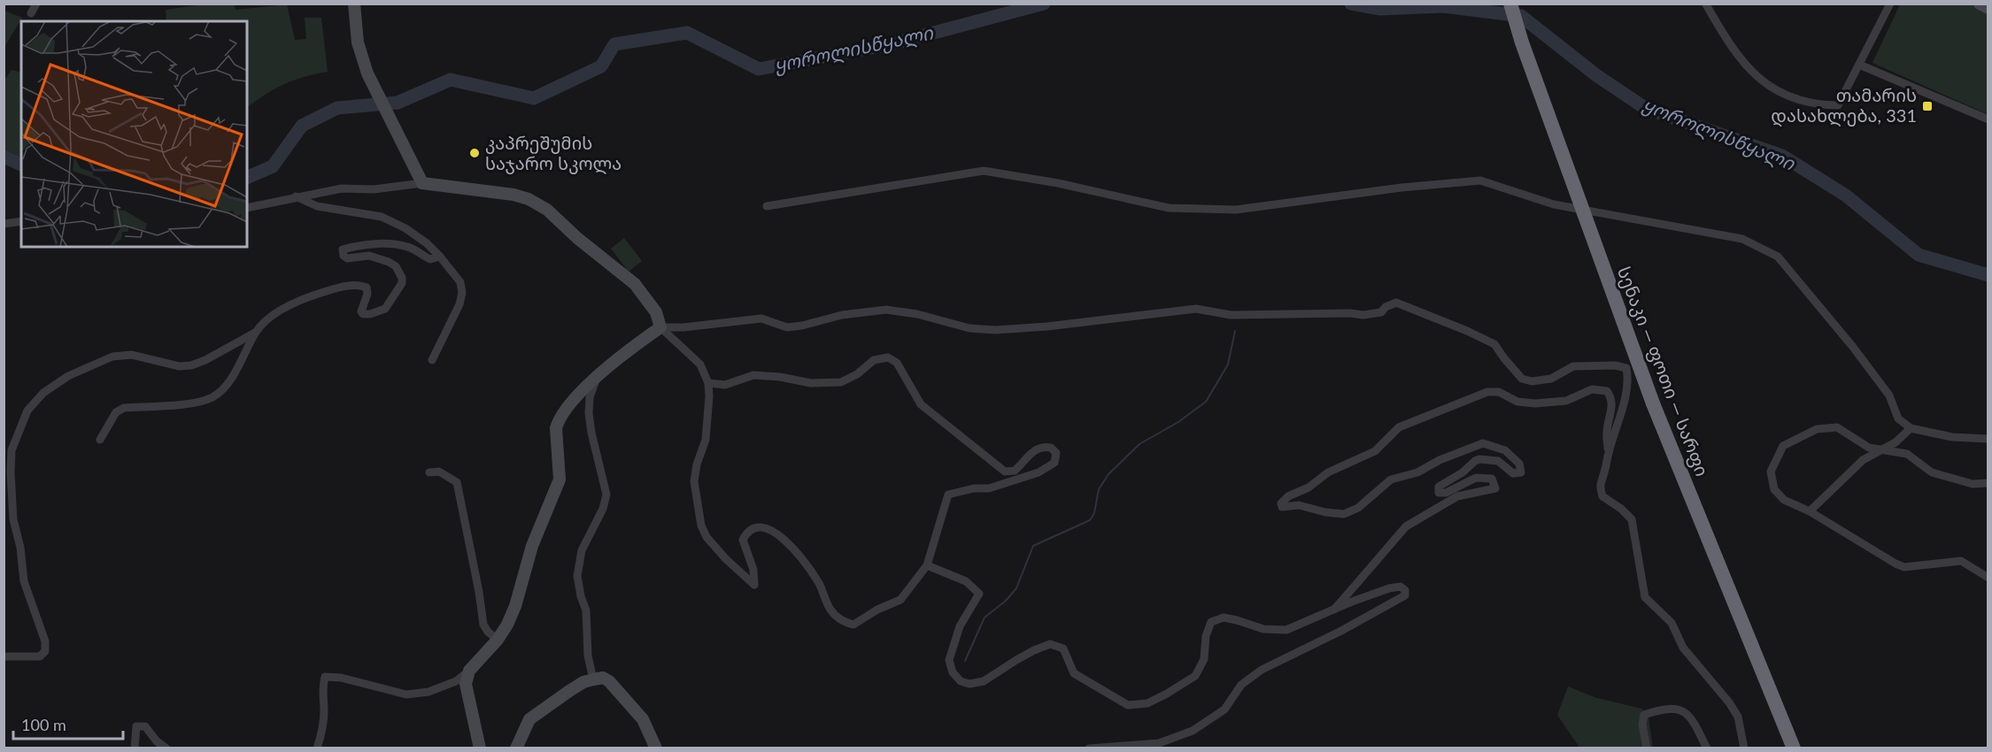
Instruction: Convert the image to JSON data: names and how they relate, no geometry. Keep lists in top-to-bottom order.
{
  "streets": {
    "highway": ["სენაკი — ფოთი — სარფი"]
  },
  "water": ["ყოროლისწყალი"],
  "places": {
    "transit": ["თამარის დასახლება, 331"],
    "other": ["კაპრეშუმის საჯარო სკოლა"]
  },
  "scale_bar": "100 m"
}
